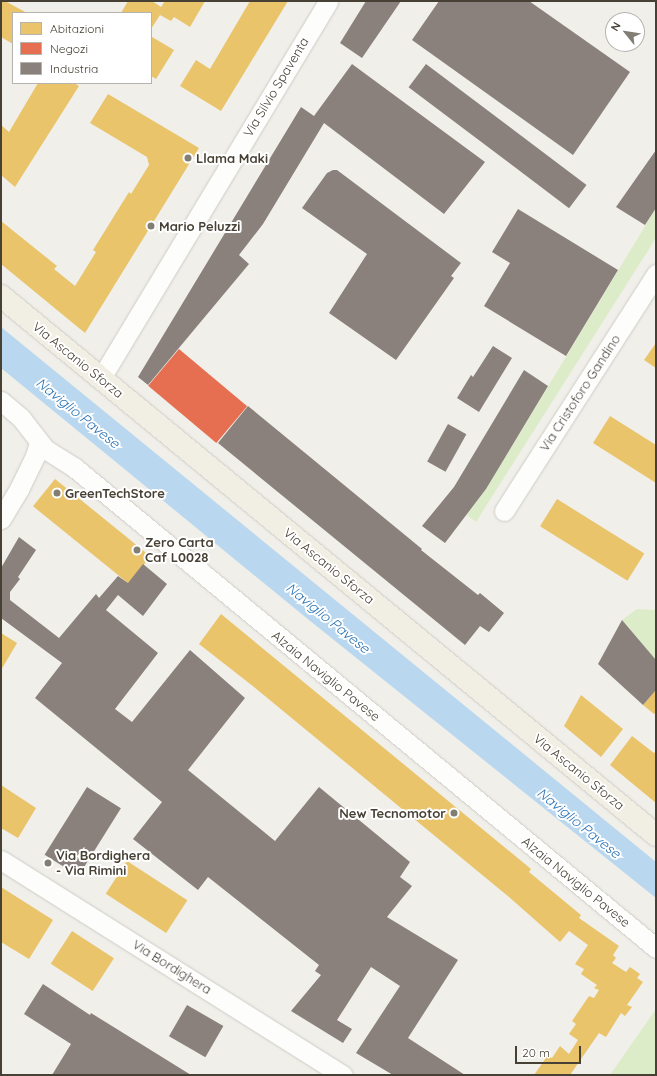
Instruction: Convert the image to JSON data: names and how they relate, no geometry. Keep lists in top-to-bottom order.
{
  "streets": {
    "main road": ["Via Ascanio Sforza"],
    "street": [
      "Via Silvio Spaventa",
      "Via Cristoforo Gandino",
      "Alzaia Naviglio Pavese",
      "Via Bordighera"
    ]
  },
  "crossings": [
    ["Via Silvio Spaventa", "Via Ascanio Sforza"]
  ],
  "water": ["Naviglio Pavese"],
  "places": [
    "Llama Maki",
    "Mario Peluzzi",
    "GreenTechStore",
    "Zero Carta Caf L0028",
    "New Tecnomotor",
    "Via Bordighera - Via Rimini"
  ],
  "legend": ["Abitazioni", "Negozi", "Industria"],
  "scale_bar": "20 m",
  "north": "top left"
}
